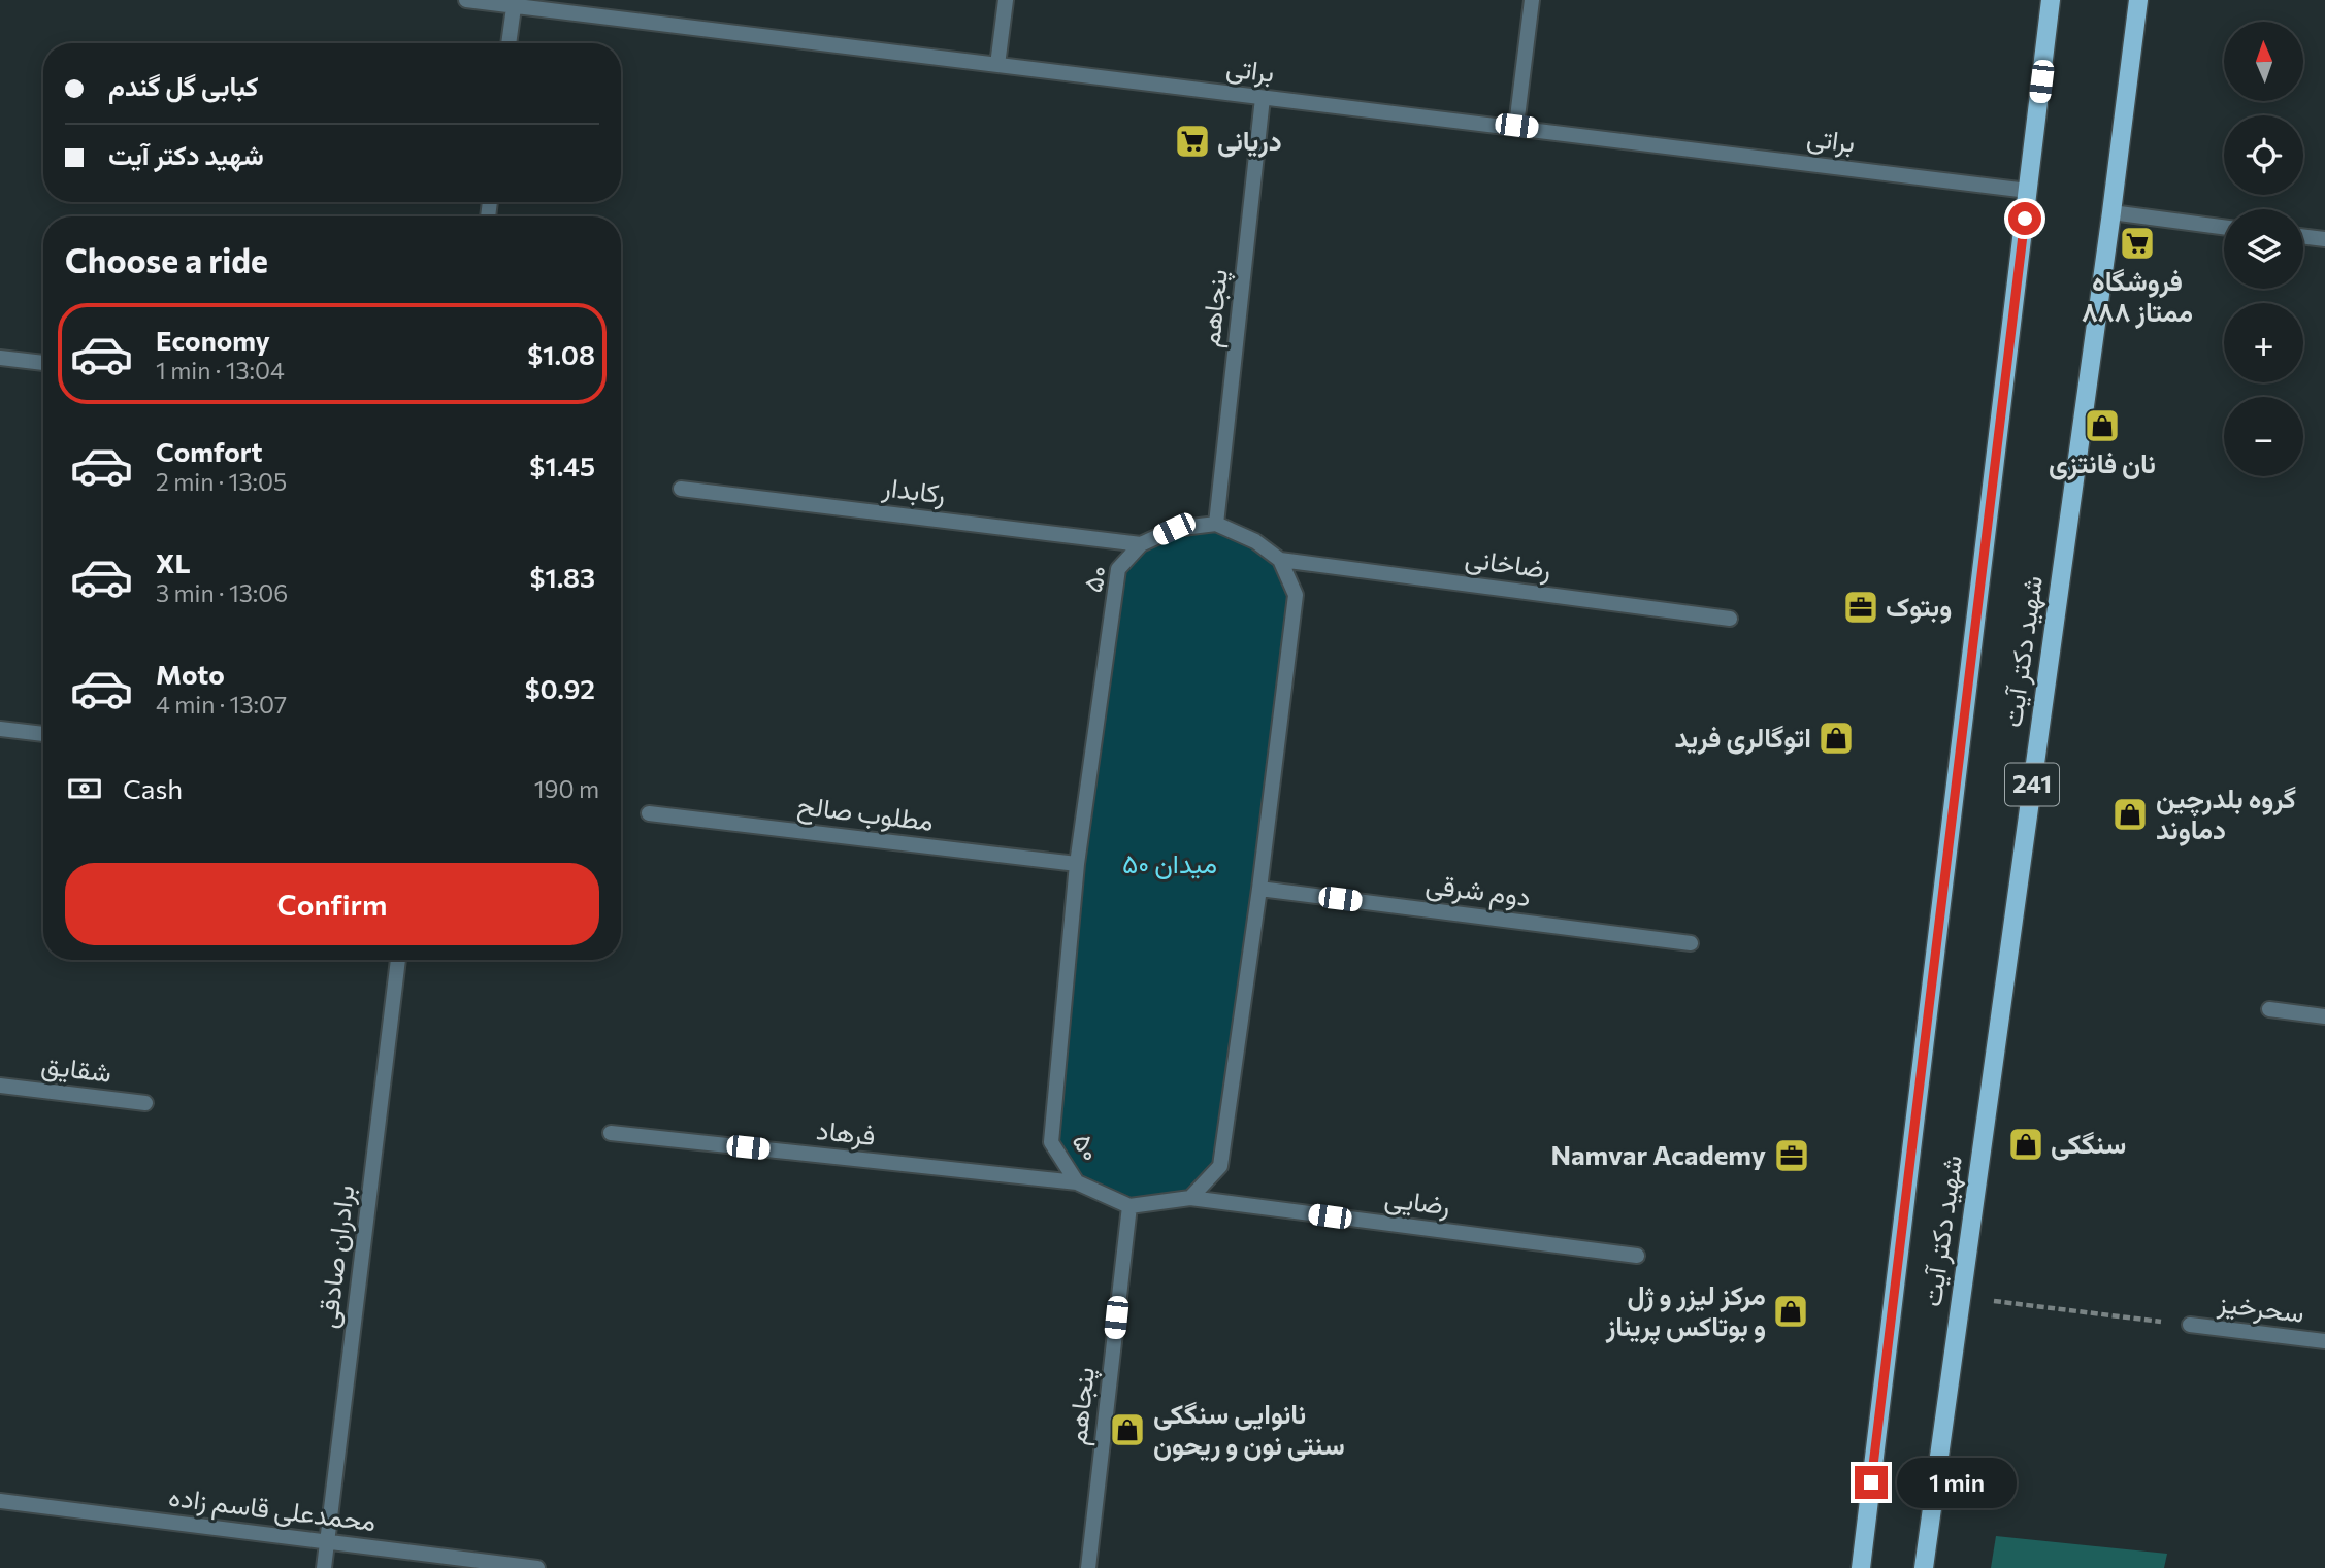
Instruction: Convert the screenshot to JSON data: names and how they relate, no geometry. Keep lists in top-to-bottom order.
{
  "streets": {
    "main road": ["شهید دکتر آیت", "241"],
    "street": [
      "براتی",
      "پنجاهم",
      "رکابدار",
      "رضاخانی",
      "۵۰",
      "مطلوب صالح",
      "دوم شرقی",
      "شقایق",
      "فرهاد",
      "رضایی",
      "برادران صادقی",
      "سحرخیز",
      "محمدعلی قاسم زاده"
    ]
  },
  "crossings": [
    ["براتی", "پنجاهم"],
    ["براتی", "شهید دکتر آیت"],
    ["پنجاهم", "۵۰"],
    ["رکابدار", "۵۰"],
    ["۵۰", "مطلوب صالح"],
    ["۵۰", "فرهاد"],
    ["برادران صادقی", "محمدعلی قاسم زاده"]
  ],
  "parks": ["میدان ۵۰"],
  "places": {
    "supermarket": ["دریانی", "فروشگاه ممتاز ۸۸۸"],
    "shop": [
      "نان فانتزی",
      "اتوگالری فرید",
      "گروه بلدرچین دماوند",
      "سنگکی",
      "مرکز لیزر و ژل و بوتاکس پریناز",
      "نانوایی سنگکی سنتی نون و ریحون"
    ],
    "office": ["وبتوک", "Namvar Academy"]
  },
  "north": "top",
  "page": {
    "map_buttons": ["+", "−"],
    "banner": ["کبابی گل گندم", "شهید دکتر آیت"],
    "heading": "Choose a ride",
    "list": [
      {
        "name": "Economy",
        "note": "1 min · 13:04",
        "value": "$1.08"
      },
      {
        "name": "Comfort",
        "note": "2 min · 13:05",
        "value": "$1.45"
      },
      {
        "name": "XL",
        "note": "3 min · 13:06",
        "value": "$1.83"
      },
      {
        "name": "Moto",
        "note": "4 min · 13:07",
        "value": "$0.92"
      }
    ],
    "pay": ["Cash", "190 m"],
    "buttons": "Confirm",
    "bubble": "1 min"
  }
}
